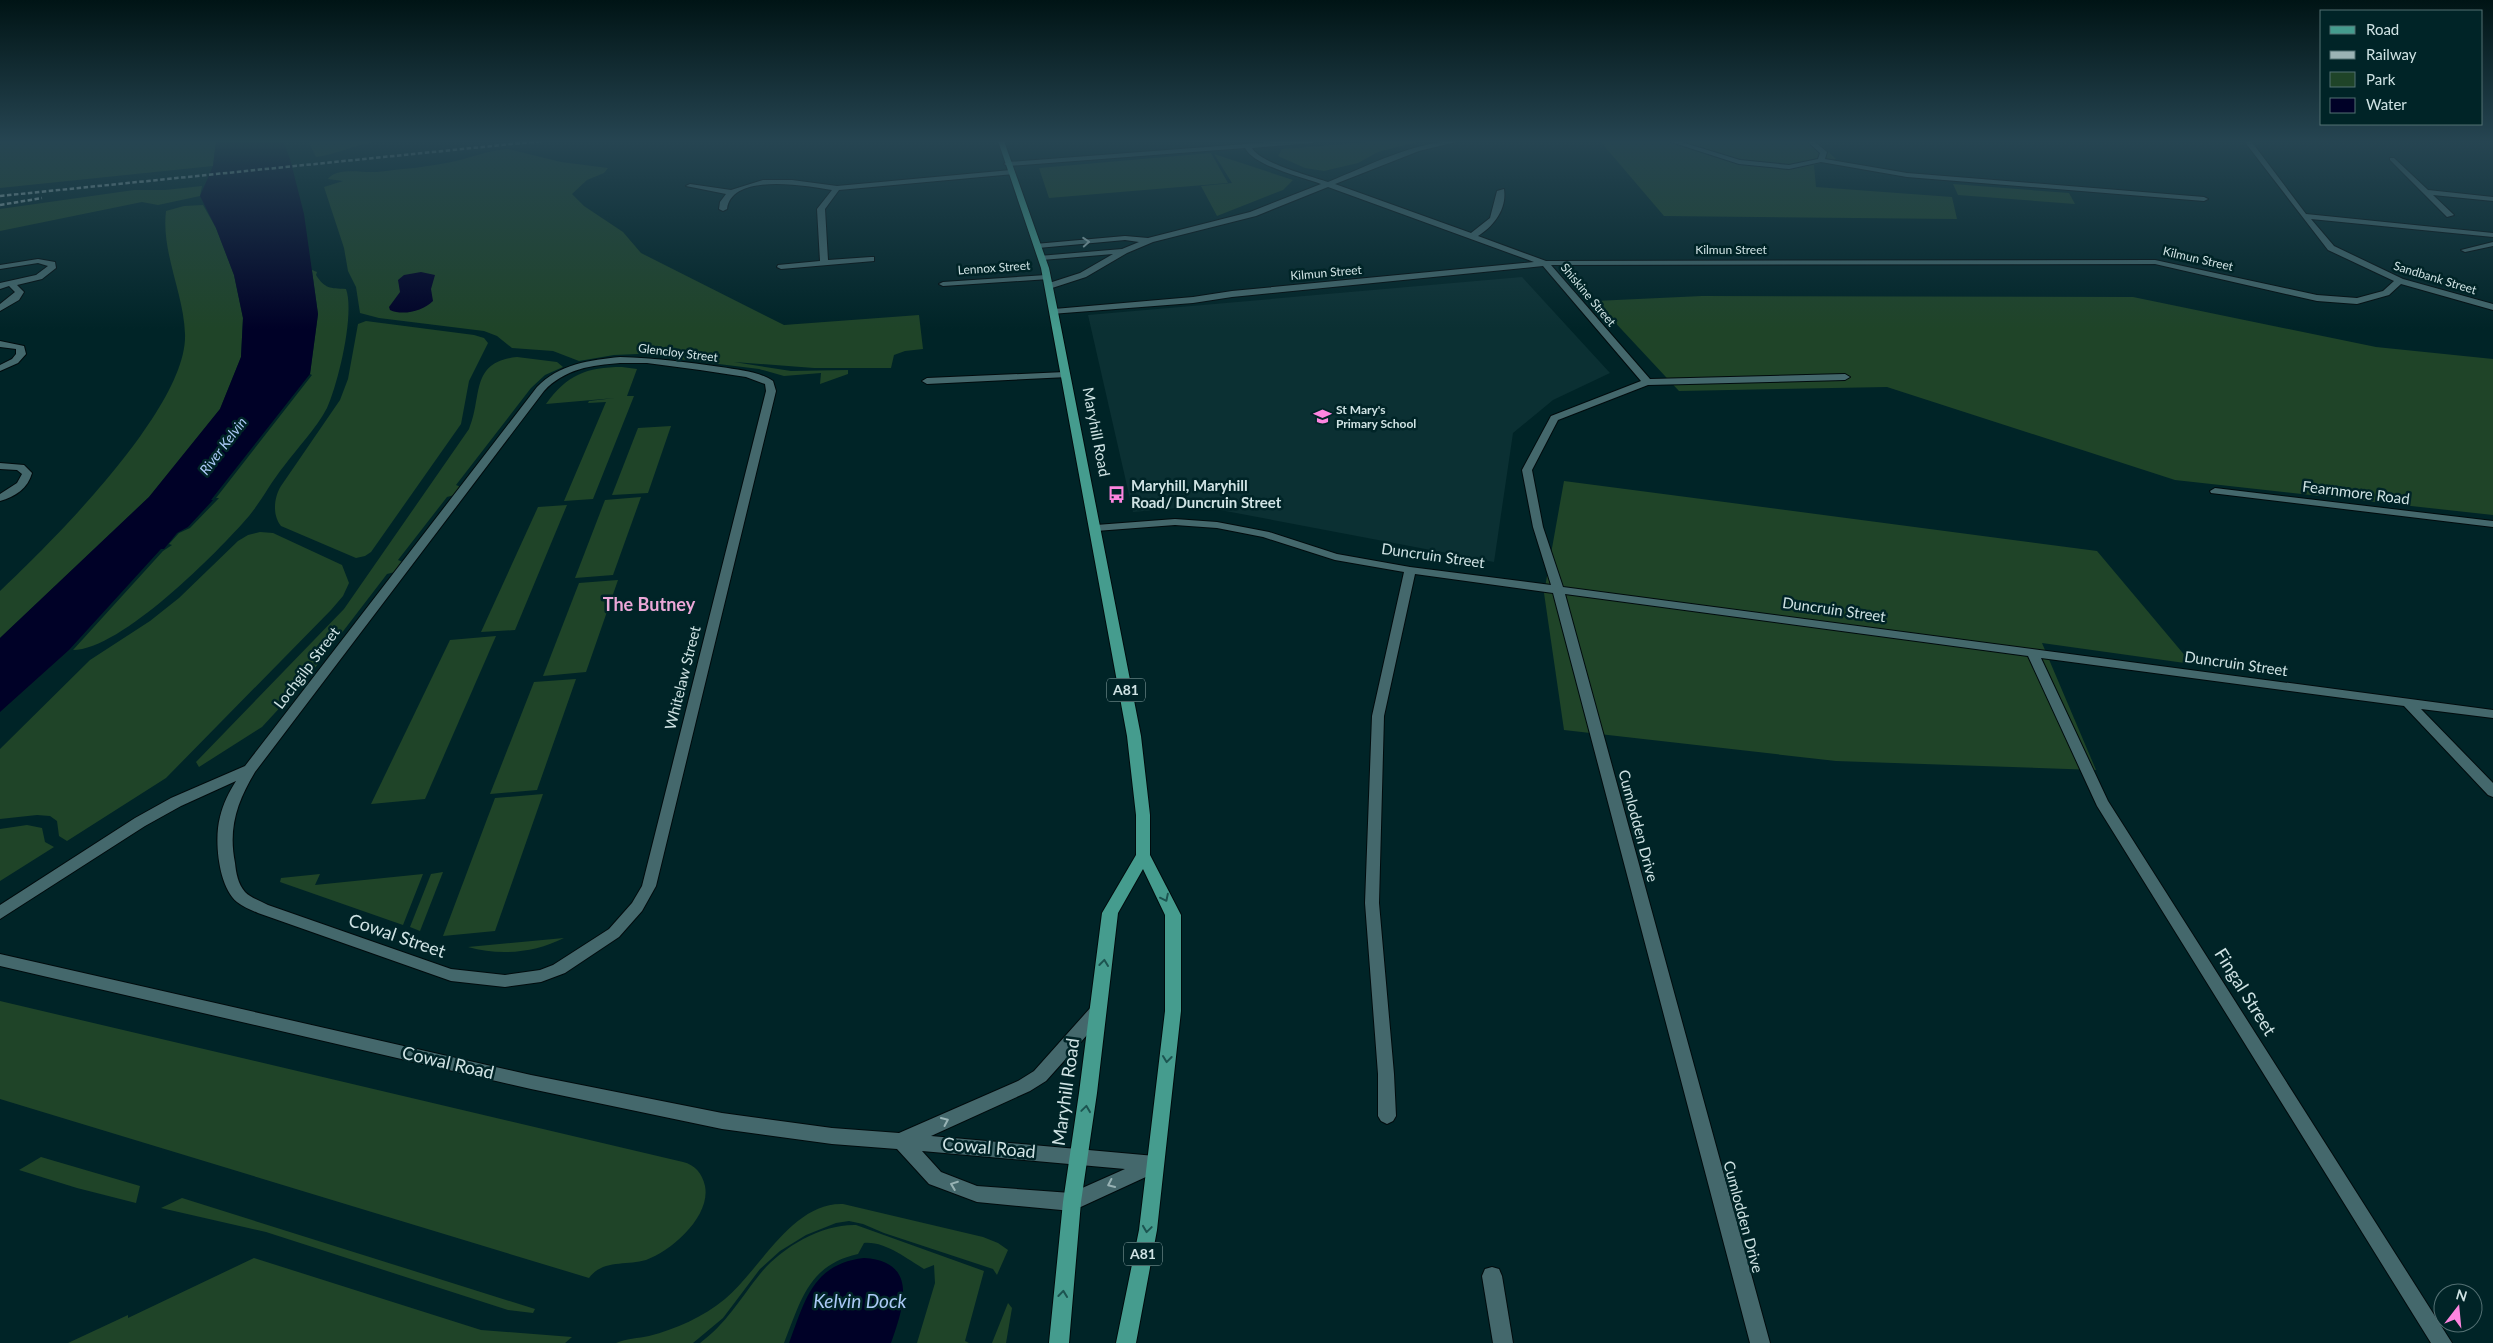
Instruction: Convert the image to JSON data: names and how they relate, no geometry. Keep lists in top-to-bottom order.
{
  "streets": {
    "main road": ["Maryhill Road", "A81"],
    "street": [
      "Kilmun Street",
      "Lennox Street",
      "Sandbank Street",
      "Shiskine Street",
      "Glencloy Street",
      "Fearnmore Road",
      "Duncruin Street",
      "Lochgilp Street",
      "Whitelaw Street",
      "Cumlodden Drive",
      "Cowal Street",
      "Fingal Street",
      "Cowal Road"
    ]
  },
  "crossings": [
    ["Kilmun Street", "Sandbank Street"],
    ["Kilmun Street", "Shiskine Street"],
    ["Kilmun Street", "Maryhill Road"],
    ["Lennox Street", "Maryhill Road"],
    ["Shiskine Street", "Cumlodden Drive"],
    ["Glencloy Street", "Lochgilp Street"],
    ["Glencloy Street", "Whitelaw Street"],
    ["Maryhill Road", "Duncruin Street"],
    ["Maryhill Road", "Cowal Road"],
    ["Duncruin Street", "Cumlodden Drive"],
    ["Duncruin Street", "Fingal Street"],
    ["Lochgilp Street", "Cowal Street"],
    ["Whitelaw Street", "Cowal Street"]
  ],
  "districts": ["The Butney"],
  "water": ["River Kelvin", "Kelvin Dock"],
  "places": {
    "school or university": ["St Mary's Primary School"],
    "bus stop": ["Maryhill, Maryhill Road/ Duncruin Street"]
  },
  "legend": [
    "Road",
    "Railway",
    "Park",
    "Water"
  ],
  "north": "top"
}
